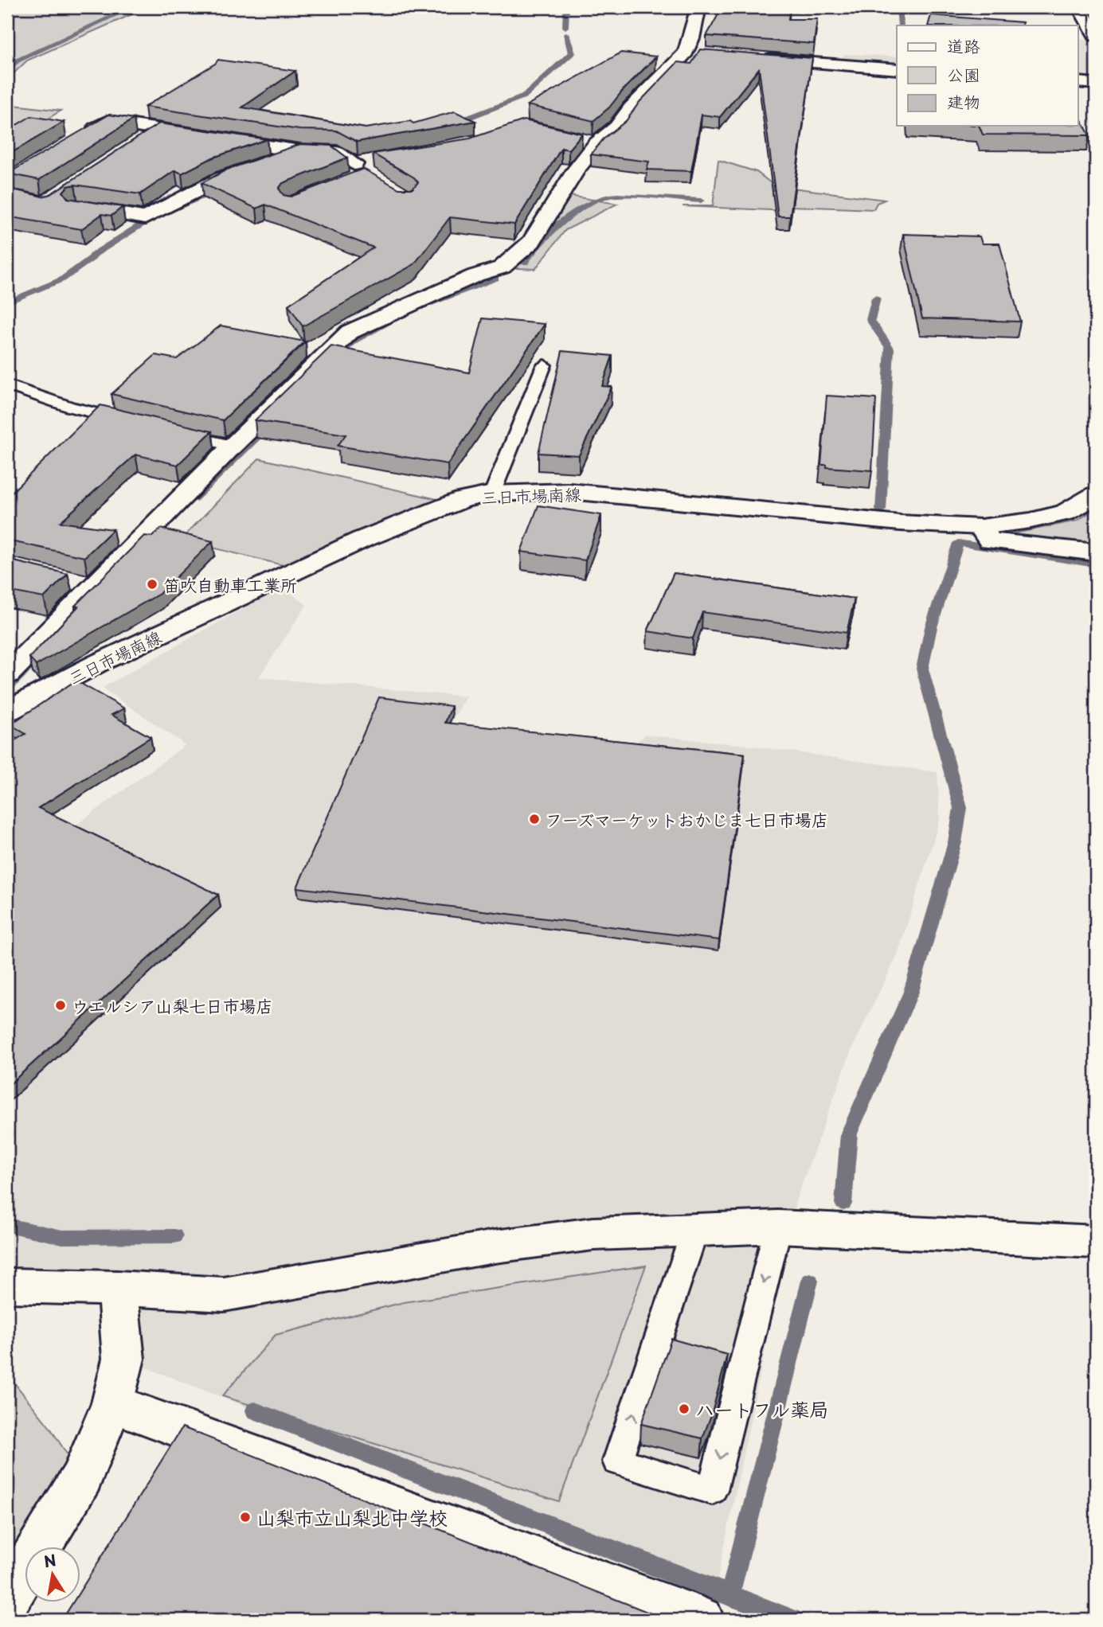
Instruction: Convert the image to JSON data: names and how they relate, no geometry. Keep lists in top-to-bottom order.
{
  "streets": {
    "street": ["三日市場南線"]
  },
  "places": [
    "笛吹自動車工業所",
    "フーズマーケットおかじま七日市場店",
    "ウエルシア山梨七日市場店",
    "ハートフル薬局",
    "山梨市立山梨北中学校"
  ],
  "legend": ["道路", "公園", "建物"],
  "north": "top"
}
